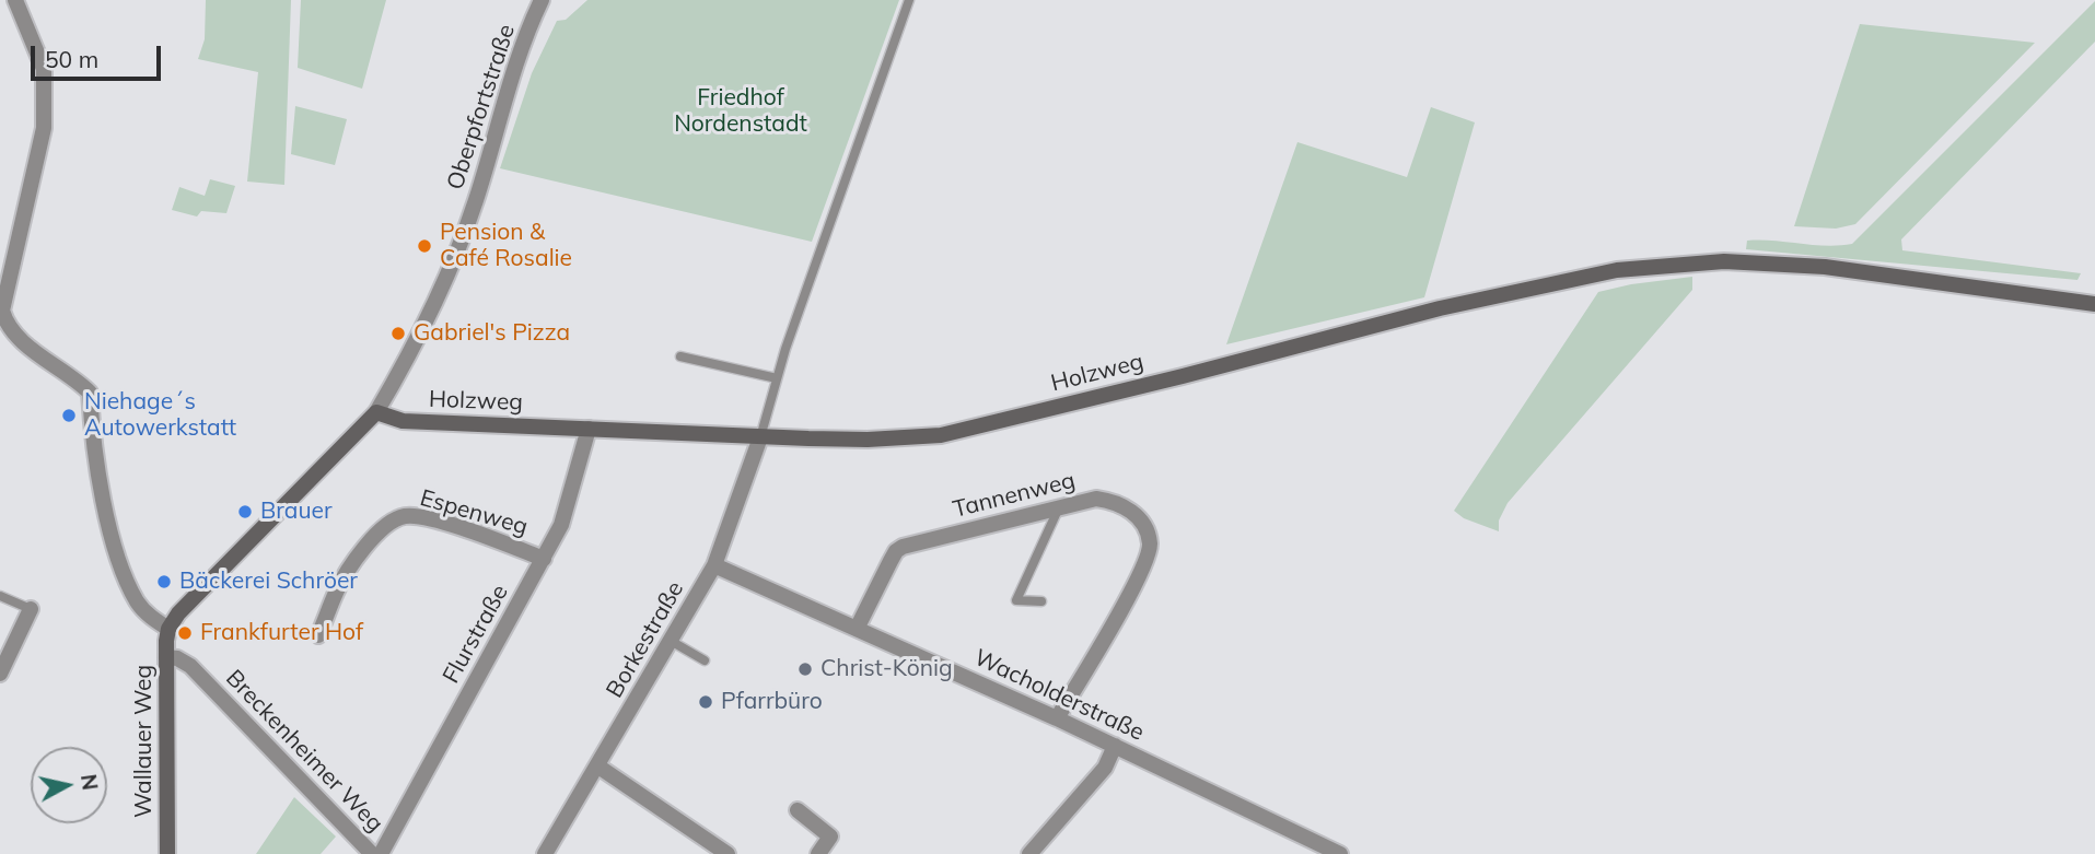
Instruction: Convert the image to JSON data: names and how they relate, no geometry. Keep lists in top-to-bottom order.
{
  "streets": {
    "main road": ["Oberpfortstraße", "Holzweg", "Wallauer Weg"],
    "street": [
      "Tannenweg",
      "Espenweg",
      "Flurstraße",
      "Borkestraße",
      "Wacholderstraße",
      "Breckenheimer Weg"
    ]
  },
  "crossings": [
    ["Oberpfortstraße", "Holzweg"],
    ["Oberpfortstraße", "Wallauer Weg"],
    ["Holzweg", "Flurstraße"],
    ["Holzweg", "Borkestraße"],
    ["Tannenweg", "Wacholderstraße"],
    ["Espenweg", "Flurstraße"],
    ["Borkestraße", "Wacholderstraße"],
    ["Wallauer Weg", "Breckenheimer Weg"]
  ],
  "parks": ["Friedhof Nordenstadt"],
  "places": [
    "Pension & Café Rosalie",
    "Gabriel's Pizza",
    "Niehage´s Autowerkstatt",
    "Brauer",
    "Bäckerei Schröer",
    "Frankfurter Hof",
    "Christ-König",
    "Pfarrbüro"
  ],
  "scale_bar": "50 m",
  "north": "right"
}
